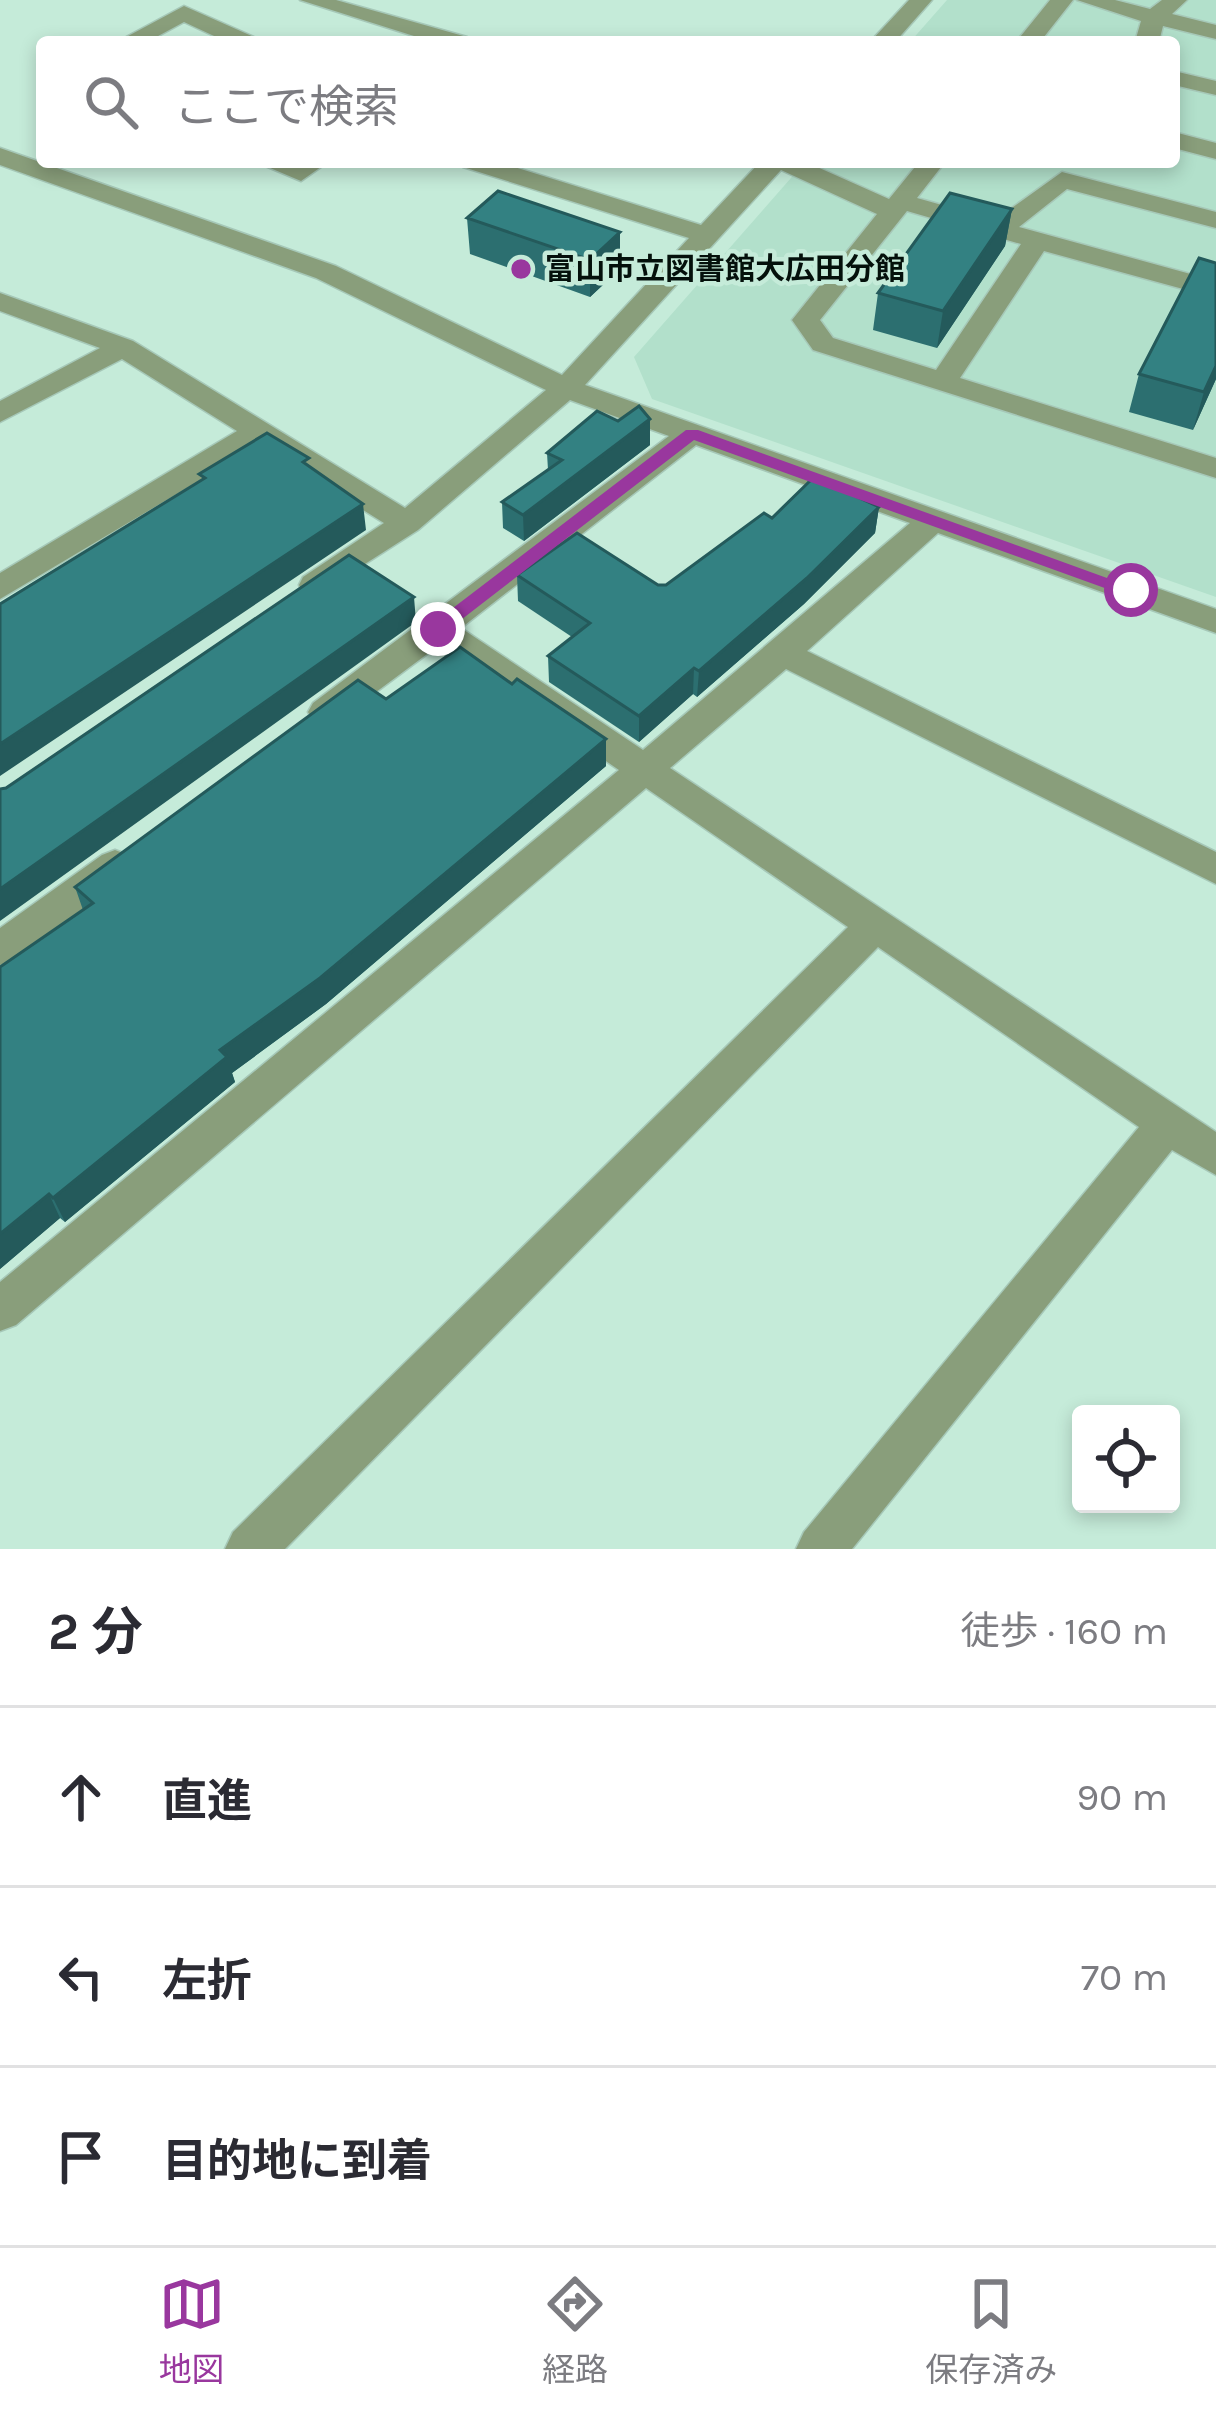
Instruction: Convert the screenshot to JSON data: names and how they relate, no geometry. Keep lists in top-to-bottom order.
{
  "places": ["富山市立図書館大広田分館"],
  "page": {
    "search": "ここで検索",
    "heading": ["2 分", "徒歩 · 160 m"],
    "list": [
      ["直進", "90 m"],
      ["左折", "70 m"],
      "目的地に到着"
    ],
    "nav": ["地図", "経路", "保存済み"]
  }
}
